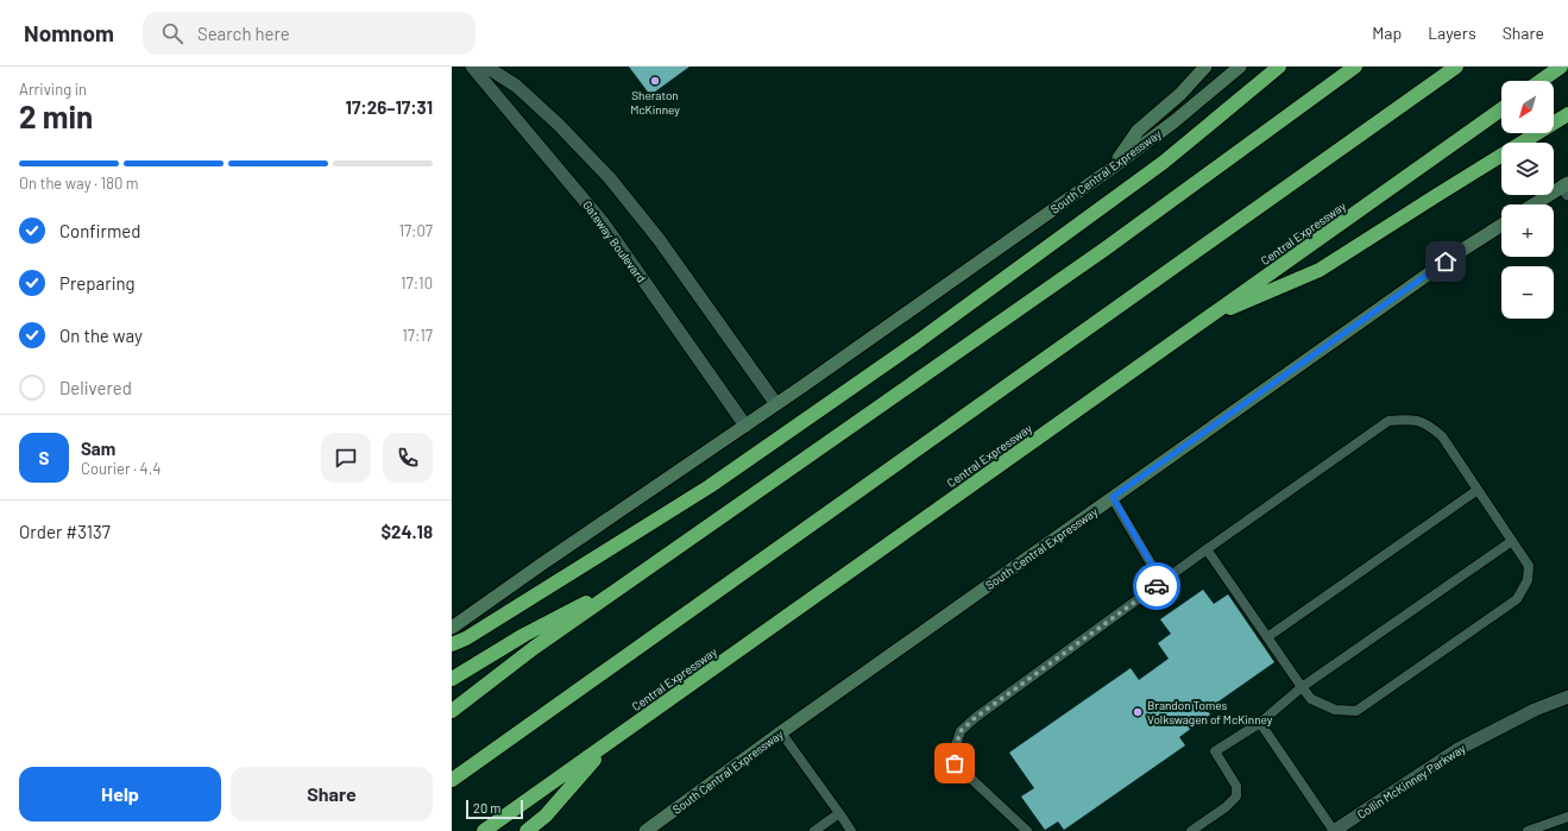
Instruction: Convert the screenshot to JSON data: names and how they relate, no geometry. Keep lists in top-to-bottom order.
{
  "streets": {
    "highway": ["Central Expressway"],
    "main road": ["South Central Expressway"],
    "street": ["Gateway Boulevard", "Collin McKinney Parkway"]
  },
  "crossings": [
    ["South Central Expressway", "Gateway Boulevard"]
  ],
  "places": ["Sheraton McKinney", "Brandon Tomes Volkswagen of McKinney"],
  "scale_bar": "20 m",
  "north": "bottom left",
  "page": {
    "header": "Nomnom",
    "search": "Search here",
    "nav": ["Map", "Layers", "Share"],
    "heading": ["2 min", "Arriving in", "17:26–17:31"],
    "panel": [
      "Sam",
      "Courier · 4.4",
      "Order #3137",
      "$24.18"
    ],
    "map_buttons": ["+", "−"],
    "bar": "On the way · 180 m",
    "list": [
      ["Confirmed", "17:07"],
      ["Preparing", "17:10"],
      ["On the way", "17:17"],
      "Delivered"
    ],
    "round": "S",
    "buttons": ["Help", "Share"],
    "scale": "20 m"
  }
}
